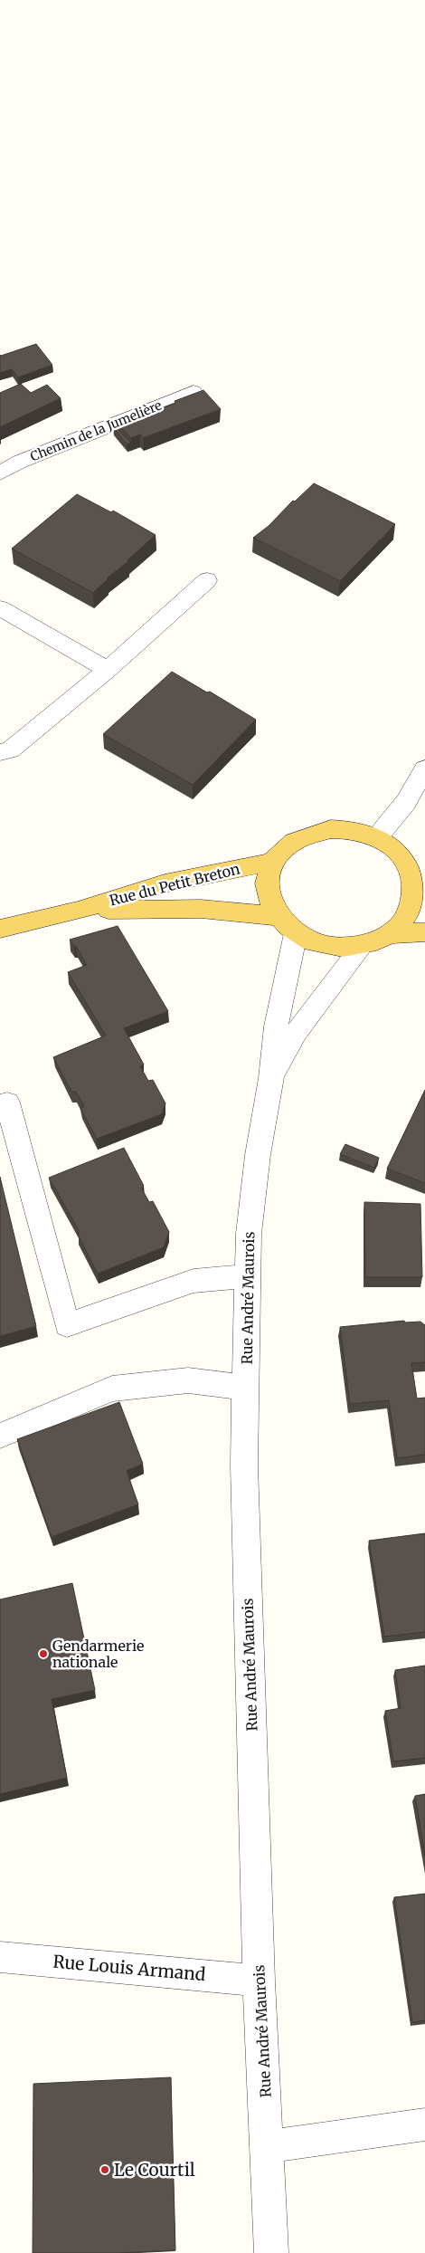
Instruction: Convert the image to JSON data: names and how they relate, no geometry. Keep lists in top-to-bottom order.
{
  "streets": {
    "main road": ["Rue du Petit Breton"],
    "street": ["Chemin de la Jumelière", "Rue André Maurois", "Rue Louis Armand"]
  },
  "crossings": [
    ["Rue du Petit Breton", "Rue André Maurois"],
    ["Rue André Maurois", "Rue Louis Armand"]
  ],
  "places": ["Gendarmerie nationale", "Le Courtil"]
}
